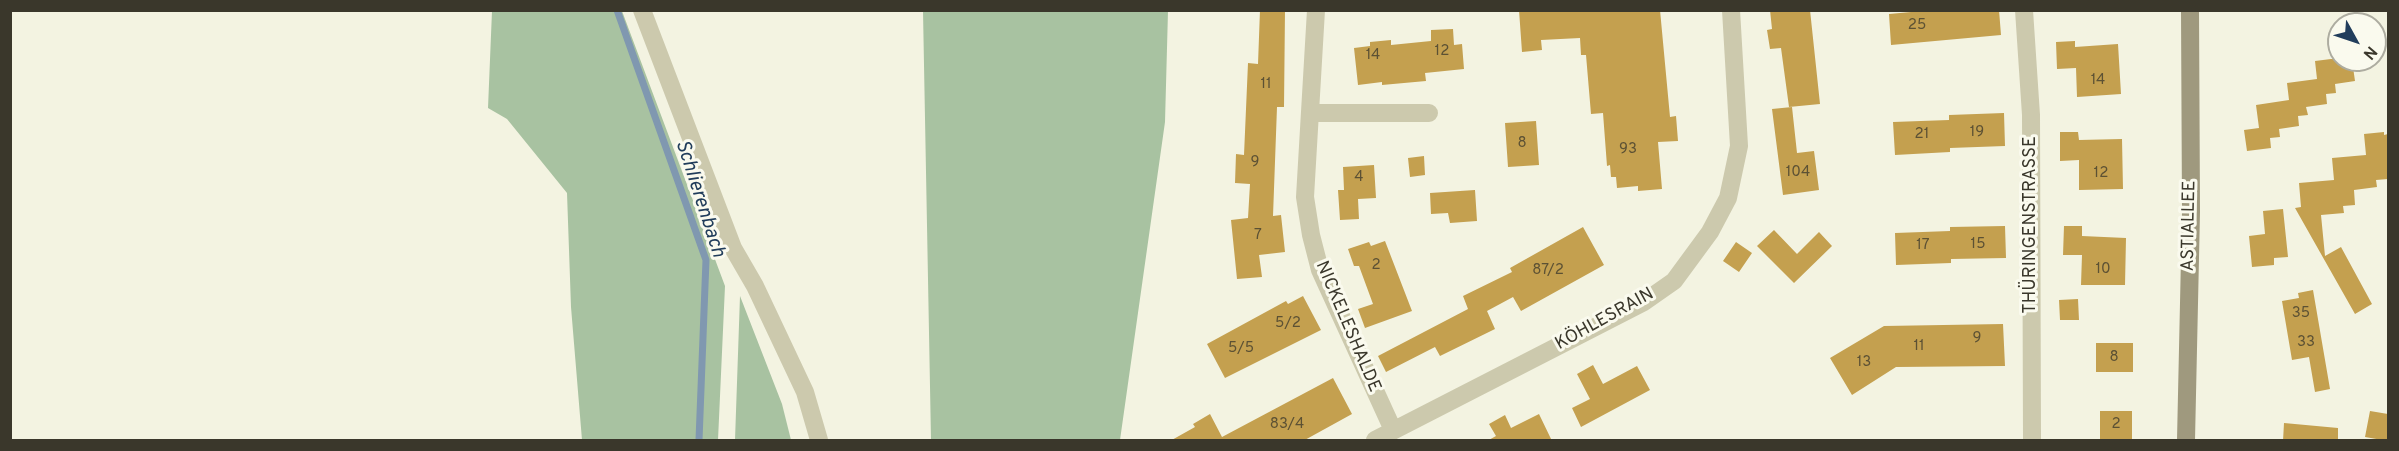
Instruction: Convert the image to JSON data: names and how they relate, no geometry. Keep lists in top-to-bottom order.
{
  "streets": {
    "street": [
      "THÜRINGENSTRASSE",
      "ASTIALLEE",
      "KÖHLESRAIN",
      "NICKELESHALDE"
    ]
  },
  "crossings": [
    ["KÖHLESRAIN", "NICKELESHALDE"]
  ],
  "water": ["Schlierenbach"],
  "house_numbers": [
    "25",
    "12",
    "14",
    "14",
    "11",
    "19",
    "21",
    "8",
    "93",
    "9",
    "104",
    "12",
    "4",
    "7",
    "15",
    "17",
    "2",
    "10",
    "87/2",
    "35",
    "5/2",
    "9",
    "33",
    "11",
    "5/5",
    "8",
    "13",
    "83/4",
    "2"
  ],
  "north": "bottom right"
}
